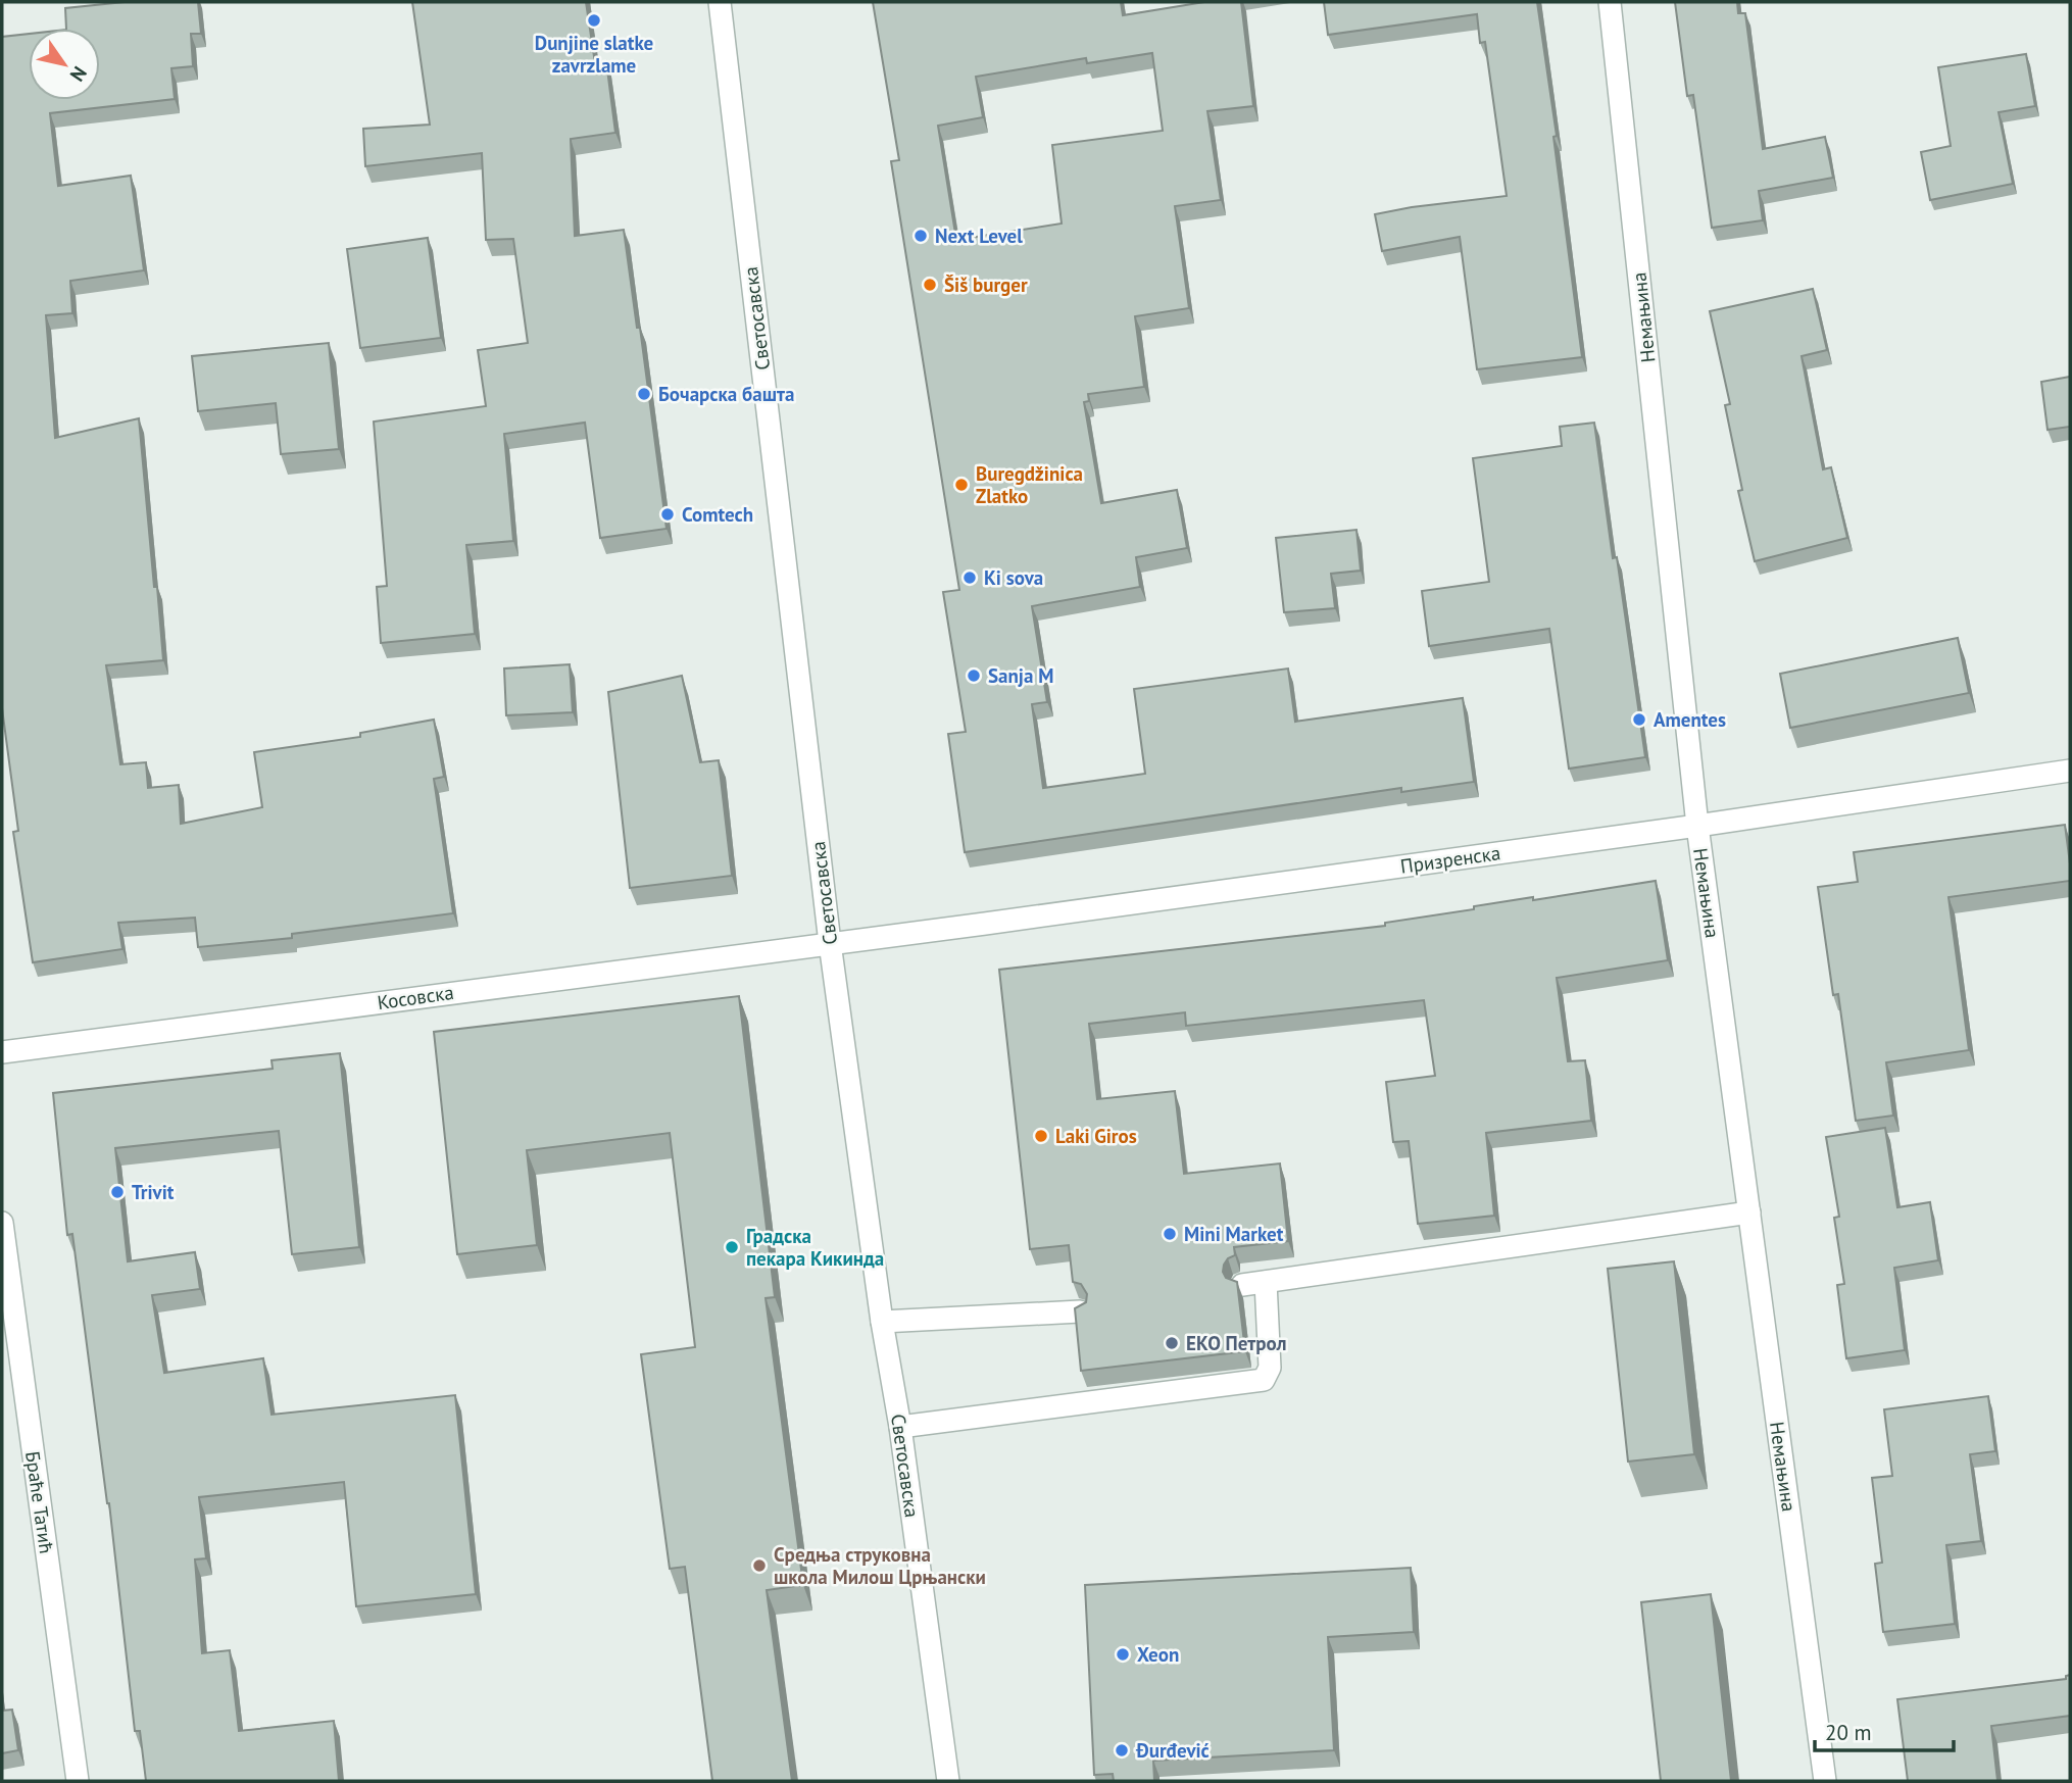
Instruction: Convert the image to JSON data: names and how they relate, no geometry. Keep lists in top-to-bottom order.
{
  "streets": {
    "street": [
      "Немањина",
      "Светосавска",
      "Призренска",
      "Косовска",
      "Браће Татић"
    ]
  },
  "crossings": [
    ["Немањина", "Призренска"],
    ["Светосавска", "Призренска"],
    ["Светосавска", "Косовска"],
    ["Призренска", "Косовска"]
  ],
  "places": [
    "Dunjine slatke zavrzlame",
    "Next Level",
    "Šiš burger",
    "Бочарска башта",
    "Buregdžinica Zlatko",
    "Comtech",
    "Ki sova",
    "Sanja M",
    "Amentes",
    "Laki Giros",
    "Trivit",
    "Mini Market",
    "Градска пекара Кикинда",
    "ЕКО Петрол",
    "Средња струковна школа Милош Црњански",
    "Xeon",
    "Đurđević"
  ],
  "scale_bar": "20 m",
  "north": "bottom right"
}
